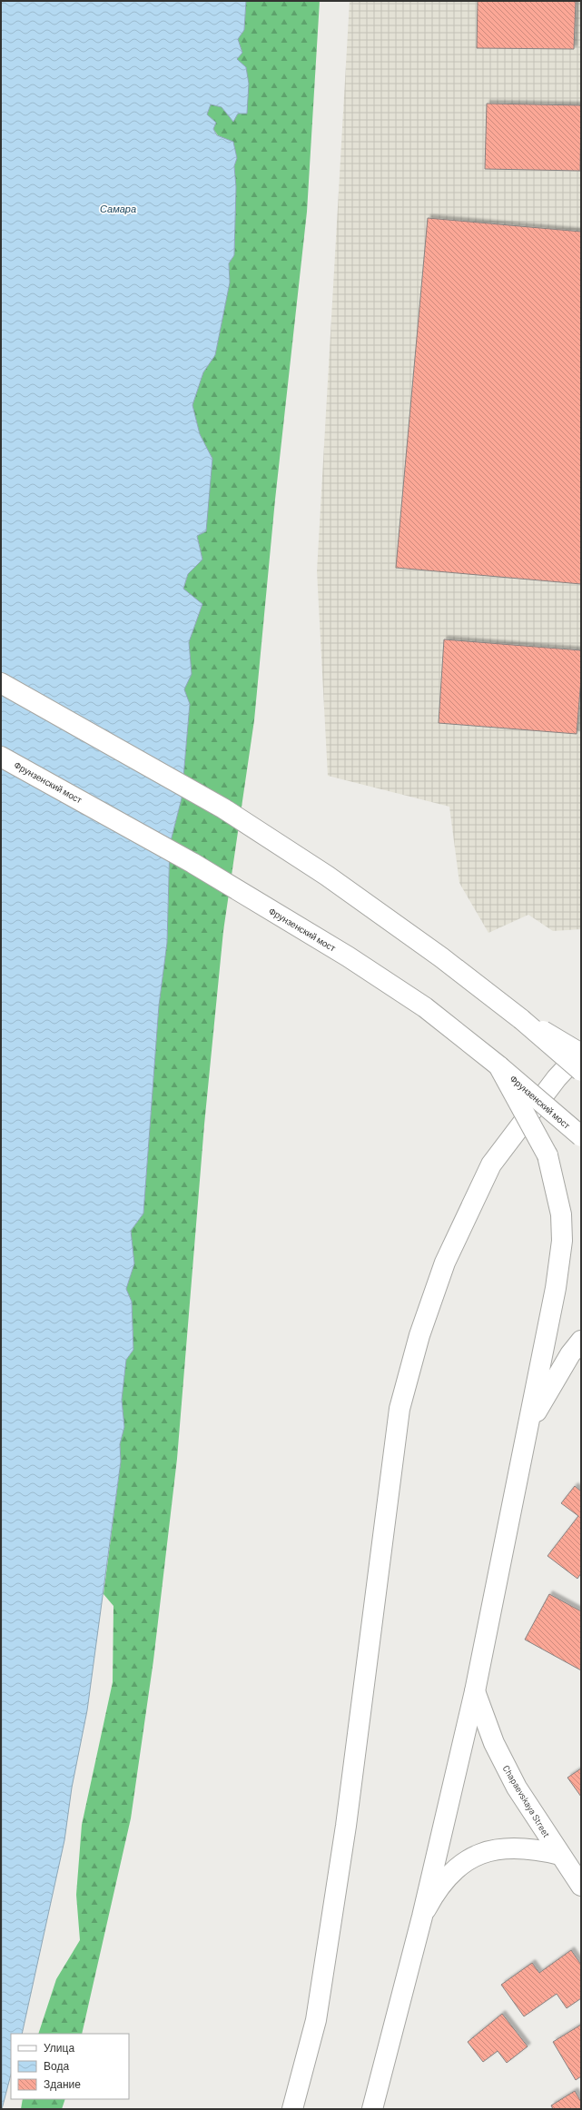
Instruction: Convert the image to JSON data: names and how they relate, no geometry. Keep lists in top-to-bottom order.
{
  "streets": {
    "main road": ["Фрунзенский мост", "Chapaevskaya Street"]
  },
  "water": ["Самара"],
  "legend": ["Улица", "Вода", "Здание"]
}
